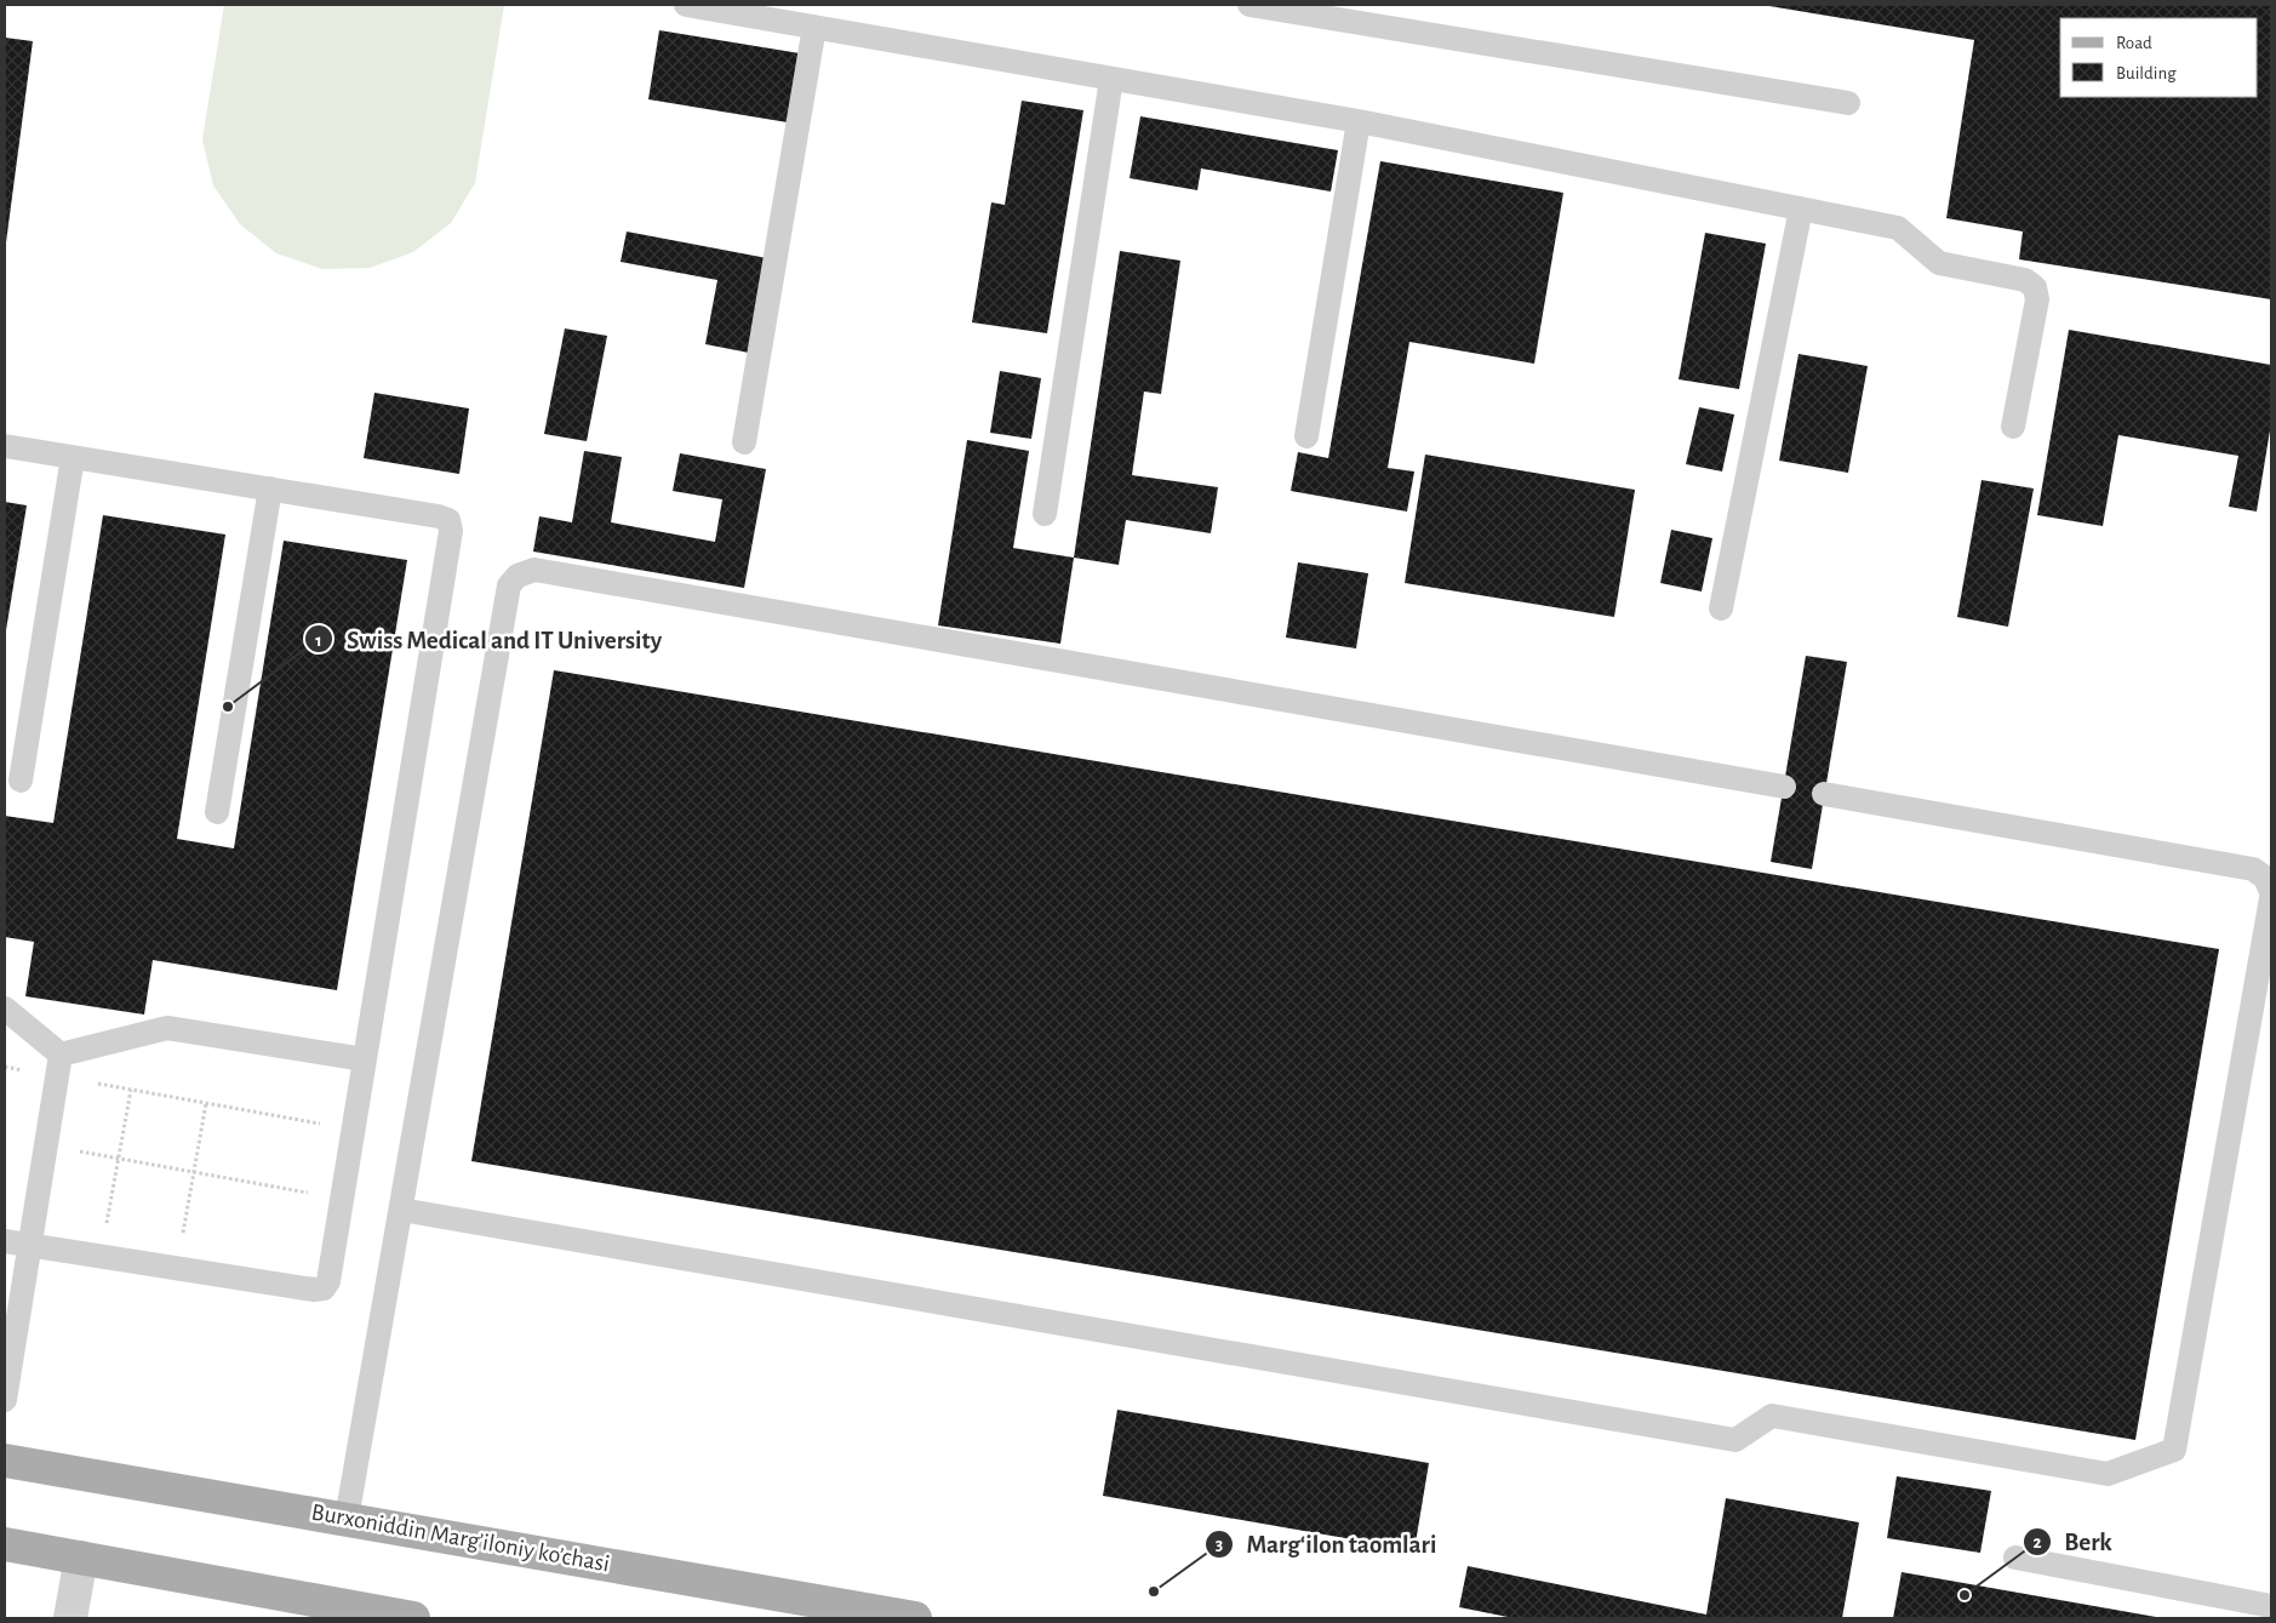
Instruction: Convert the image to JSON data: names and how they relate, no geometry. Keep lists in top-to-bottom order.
{
  "streets": {
    "main road": ["Burxoniddin Marg’iloniy ko’chasi"]
  },
  "places": ["Swiss Medical and IT University", "Margʻilon taomlari", "Berk"],
  "legend": ["Road", "Building"]
}
